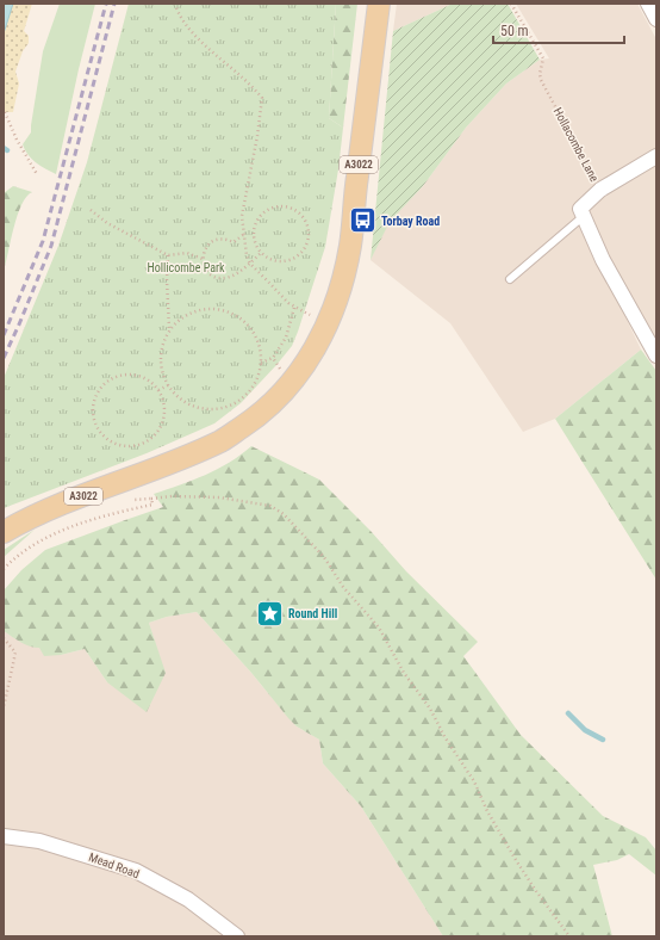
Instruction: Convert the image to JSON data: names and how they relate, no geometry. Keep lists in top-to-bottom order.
{
  "streets": {
    "main road": ["A3022"],
    "street": ["Hollacombe Lane", "Mead Road"]
  },
  "parks": ["Hollicombe Park"],
  "places": {
    "bus stop": ["Torbay Road"],
    "place": ["Round Hill"]
  },
  "scale_bar": "50 m"
}
